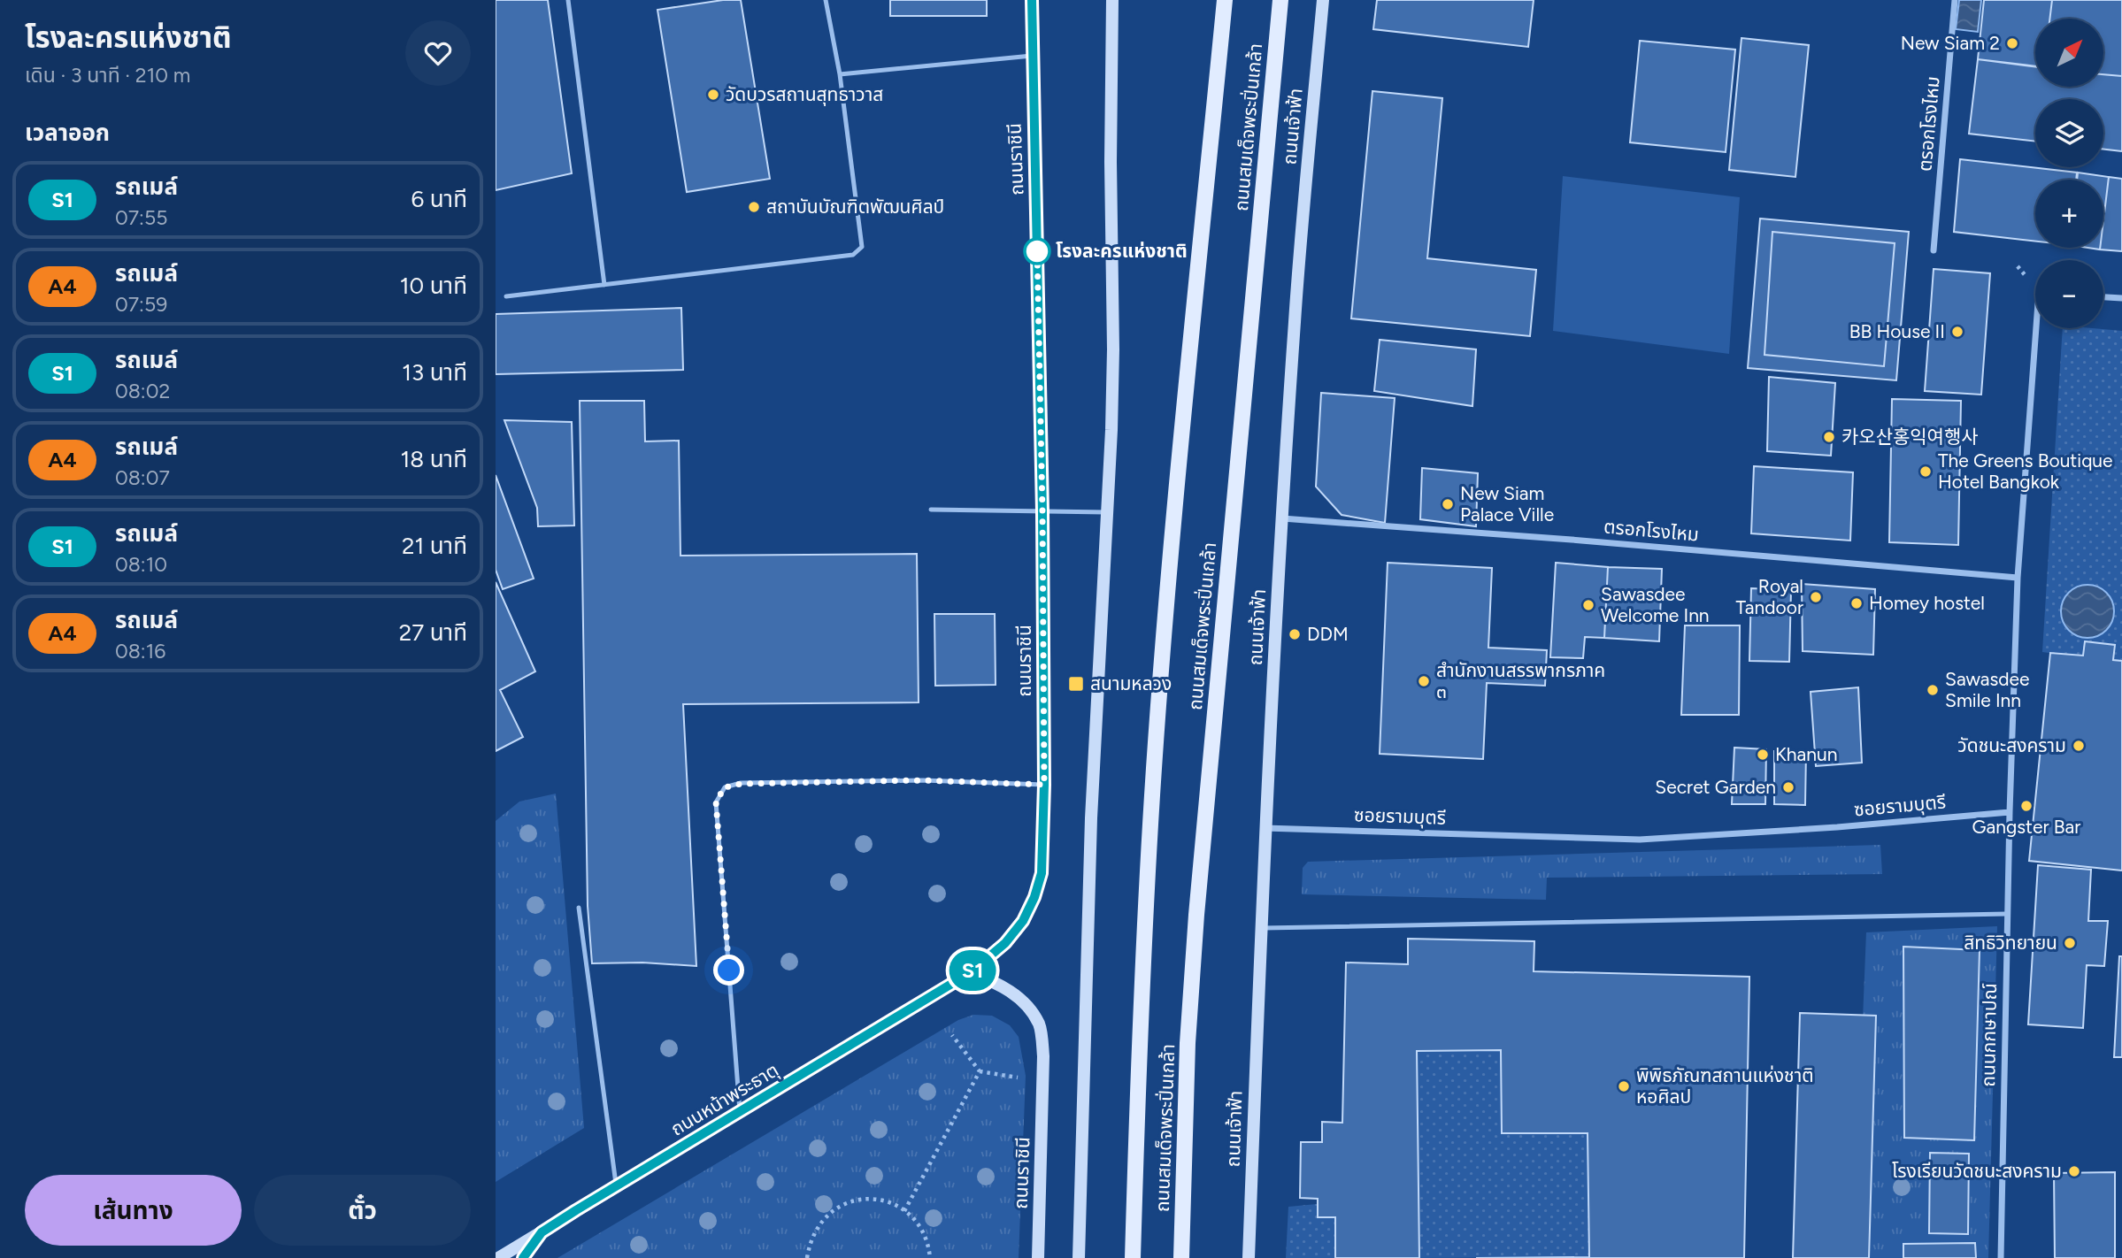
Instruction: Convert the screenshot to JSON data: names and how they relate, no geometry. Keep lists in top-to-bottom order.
{
  "streets": {
    "main road": ["ถนนสมเด็จพระปิ่นเกล้า"],
    "street": [
      "ตรอกโรงไหม",
      "ถนนเจ้าฟ้า",
      "ถนนราชินี",
      "ซอยรามบุตรี",
      "ถนนกกษาปณ์",
      "ถนนหน้าพระธาตุ"
    ]
  },
  "crossings": [
    ["ตรอกโรงไหม", "ถนนเจ้าฟ้า"],
    ["ถนนเจ้าฟ้า", "ซอยรามบุตรี"],
    ["ถนนราชินี", "ถนนหน้าพระธาตุ"],
    ["ซอยรามบุตรี", "ถนนกกษาปณ์"]
  ],
  "places": {
    "other": [
      "New Siam 2",
      "วัดบวรสถานสุทธาวาส",
      "สถาบันบัณฑิตพัฒนศิลป์",
      "โรงละครแห่งชาติ",
      "BB House II",
      "카오산홍익여행사",
      "The Greens Boutique Hotel Bangkok",
      "New Siam Palace Ville",
      "Royal Tandoor",
      "Homey hostel",
      "Sawasdee Welcome Inn",
      "DDM",
      "สำนักงานสรรพากรภาค ๓",
      "Sawasdee Smile Inn",
      "วัดชนะสงคราม",
      "Khanun",
      "Secret Garden",
      "Gangster Bar",
      "สิทธิวิทยายน",
      "พิพิธภัณฑสถานแห่งชาติ หอศิลป",
      "โรงเรียนวัดชนะสงคราม"
    ],
    "transit": ["สนามหลวง"]
  },
  "lines": ["bus line S1"],
  "north": "top right",
  "page": {
    "heading": [
      ["โรงละครแห่งชาติ", "เดิน · 3 นาที · 210 m"],
      "เวลาออก"
    ],
    "on_map": "S1",
    "map_buttons": ["+", "−"],
    "list": [
      {
        "mark": "S1",
        "name": "รถเมล์",
        "note": "07:55",
        "value": "6 นาที"
      },
      {
        "mark": "A4",
        "name": "รถเมล์",
        "note": "07:59",
        "value": "10 นาที"
      },
      {
        "mark": "S1",
        "name": "รถเมล์",
        "note": "08:02",
        "value": "13 นาที"
      },
      {
        "mark": "A4",
        "name": "รถเมล์",
        "note": "08:07",
        "value": "18 นาที"
      },
      {
        "mark": "S1",
        "name": "รถเมล์",
        "note": "08:10",
        "value": "21 นาที"
      },
      {
        "mark": "A4",
        "name": "รถเมล์",
        "note": "08:16",
        "value": "27 นาที"
      }
    ],
    "buttons": ["เส้นทาง", "ตั๋ว"]
  }
}
